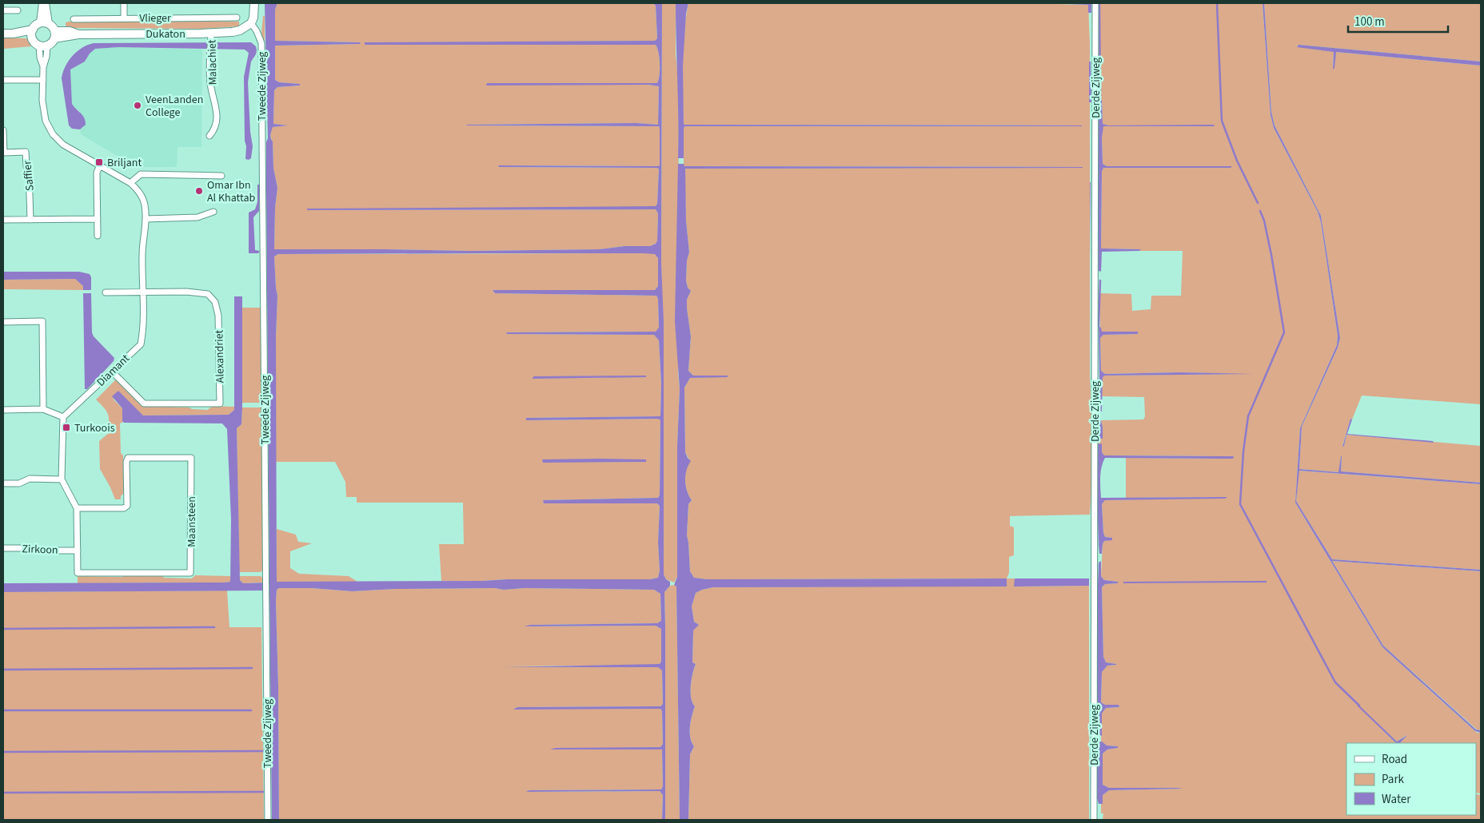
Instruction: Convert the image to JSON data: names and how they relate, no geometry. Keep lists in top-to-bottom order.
{
  "streets": {
    "street": [
      "Vlieger",
      "Dukaton",
      "Malachiet",
      "Tweede Zijweg",
      "Derde Zijweg",
      "Saffier",
      "Alexandriet",
      "Diamant",
      "Maansteen",
      "Zirkoon"
    ]
  },
  "crossings": [
    ["Dukaton", "Malachiet"],
    ["Dukaton", "Tweede Zijweg"],
    ["Dukaton", "Diamant"],
    ["Alexandriet", "Diamant"],
    ["Maansteen", "Zirkoon"]
  ],
  "places": {
    "other": ["VeenLanden College", "Omar Ibn Al Khattab"],
    "transit": ["Briljant", "Turkoois"]
  },
  "legend": ["Road", "Park", "Water"],
  "scale_bar": "100 m"
}
